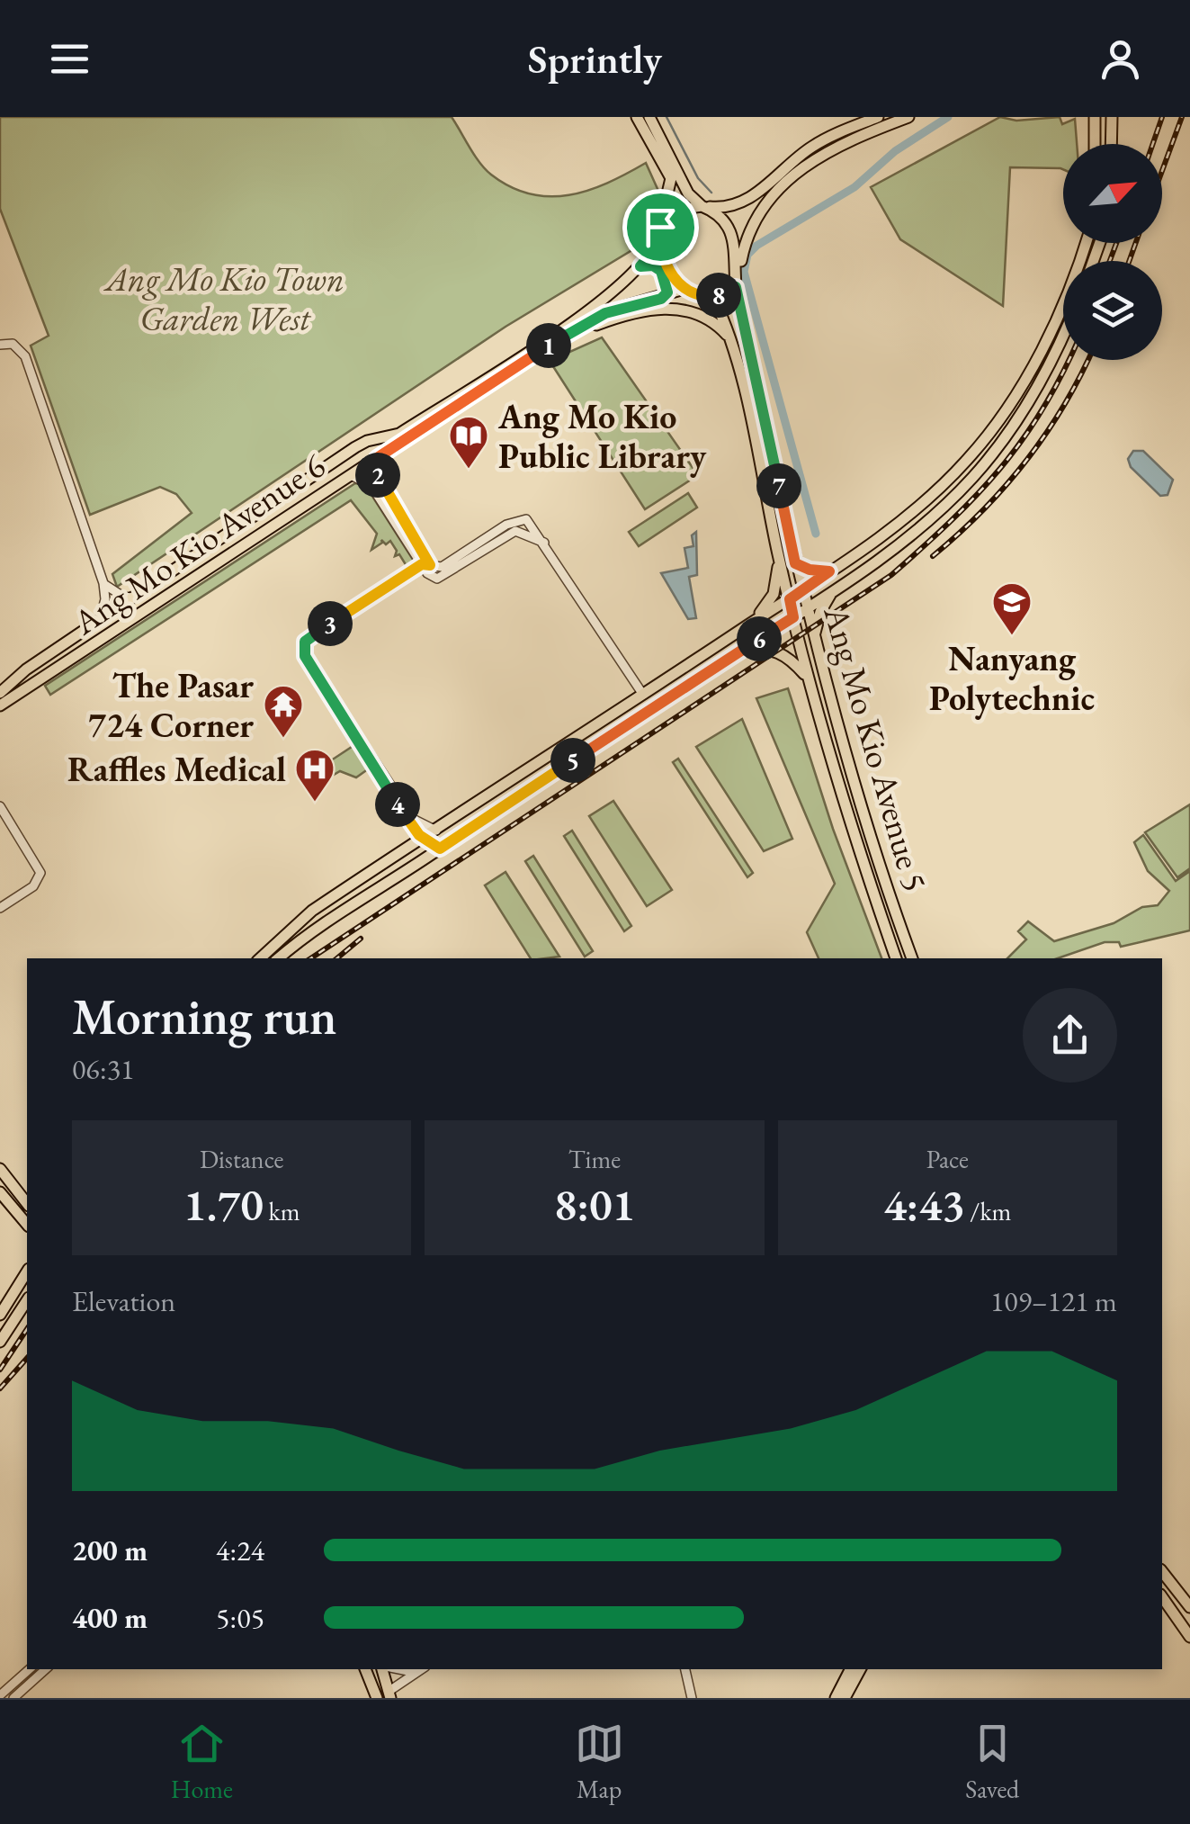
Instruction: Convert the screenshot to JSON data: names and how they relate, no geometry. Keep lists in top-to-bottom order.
{
  "streets": {
    "main road": ["Ang Mo Kio Avenue 6", "Ang Mo Kio Avenue 5"]
  },
  "crossings": [
    ["Ang Mo Kio Avenue 6", "Ang Mo Kio Avenue 5"]
  ],
  "parks": ["Ang Mo Kio Town Garden West"],
  "places": {
    "library": ["Ang Mo Kio Public Library"],
    "school or university": ["Nanyang Polytechnic"],
    "temple": ["The Pasar 724 Corner"],
    "hospital": ["Raffles Medical"]
  },
  "north": "top right",
  "page": {
    "header": "Sprintly",
    "pins": [
      "8",
      "1",
      "2",
      "7",
      "3",
      "6",
      "5",
      "4"
    ],
    "heading": ["Morning run", "06:31"],
    "stats": [
      ["Distance", "1.70 km"],
      ["Time", "8:01"],
      ["Pace", "4:43 /km"]
    ],
    "chart": ["Elevation", "109–121 m"],
    "list": [
      {
        "name": "200 m",
        "note": "4:24"
      },
      {
        "name": "400 m",
        "note": "5:05"
      }
    ],
    "tabs": ["Home", "Map", "Saved"]
  }
}
